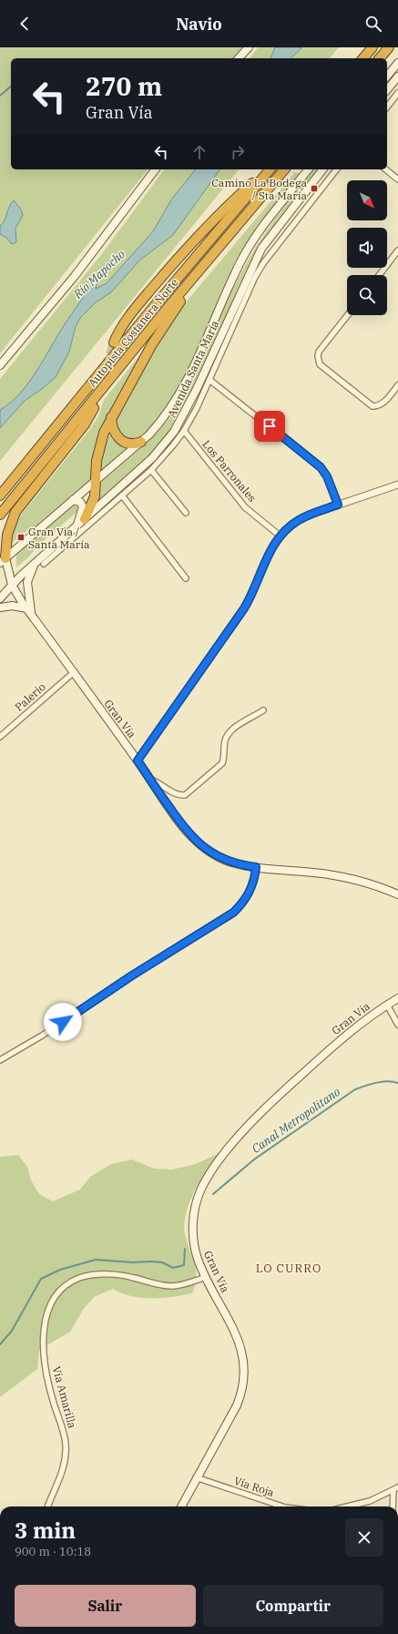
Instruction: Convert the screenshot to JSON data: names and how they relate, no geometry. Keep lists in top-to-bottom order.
{
  "streets": {
    "highway": ["Autopista Costanera Norte"],
    "main road": ["Avenida Santa María", "Gran Vía"],
    "street": [
      "Los Parronales",
      "Palerio",
      "Vía Amarilla",
      "Vía Roja"
    ]
  },
  "crossings": [
    ["Avenida Santa María", "Los Parronales"],
    ["Avenida Santa María", "Gran Vía"],
    ["Palerio", "Gran Vía"],
    ["Gran Vía", "Vía Amarilla"],
    ["Gran Vía", "Vía Roja"]
  ],
  "districts": ["LO CURRO"],
  "water": ["Río Mapocho", "Canal Metropolitano"],
  "places": {
    "transit": ["Camino La Bodega / Sta María", "Gran Via / Santa María"]
  },
  "north": "bottom right",
  "page": {
    "header": "Navio",
    "turn": ["270 m", "Gran Vía"],
    "heading": ["3 min", "900 m · 10:18"],
    "buttons": ["Salir", "Compartir"]
  }
}
